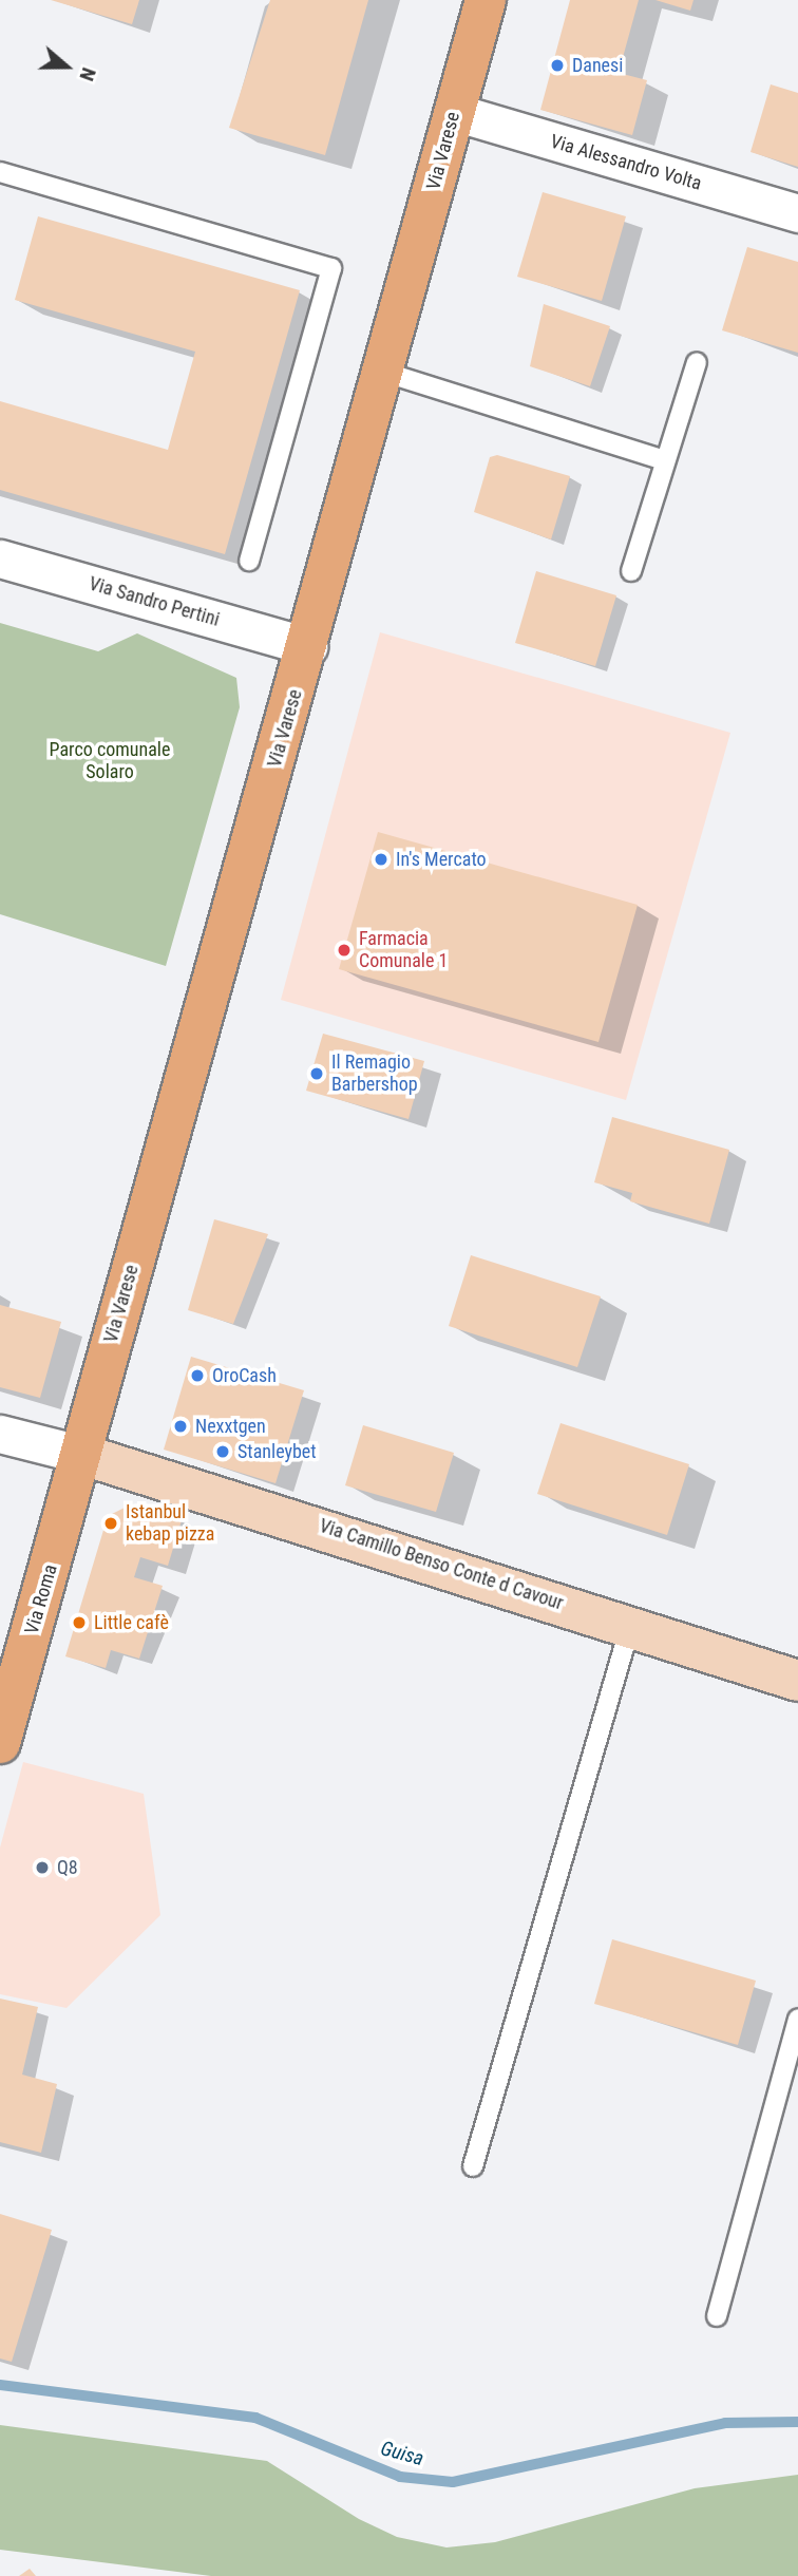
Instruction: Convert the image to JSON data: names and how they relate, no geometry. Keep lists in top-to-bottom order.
{
  "streets": {
    "main road": ["Via Varese", "Via Roma"],
    "street": ["Via Alessandro Volta", "Via Sandro Pertini", "Via Camillo Benso Conte d Cavour"]
  },
  "crossings": [
    ["Via Varese", "Via Alessandro Volta"],
    ["Via Varese", "Via Sandro Pertini"],
    ["Via Varese", "Via Camillo Benso Conte d Cavour"],
    ["Via Varese", "Via Roma"],
    ["Via Camillo Benso Conte d Cavour", "Via Roma"]
  ],
  "water": ["Guisa"],
  "parks": ["Parco comunale Solaro"],
  "places": [
    "Danesi",
    "In's Mercato",
    "Farmacia Comunale 1",
    "Il Remagio Barbershop",
    "OroCash",
    "Nexxtgen",
    "Stanleybet",
    "Istanbul kebap pizza",
    "Little cafè",
    "Q8"
  ],
  "north": "right"
}
